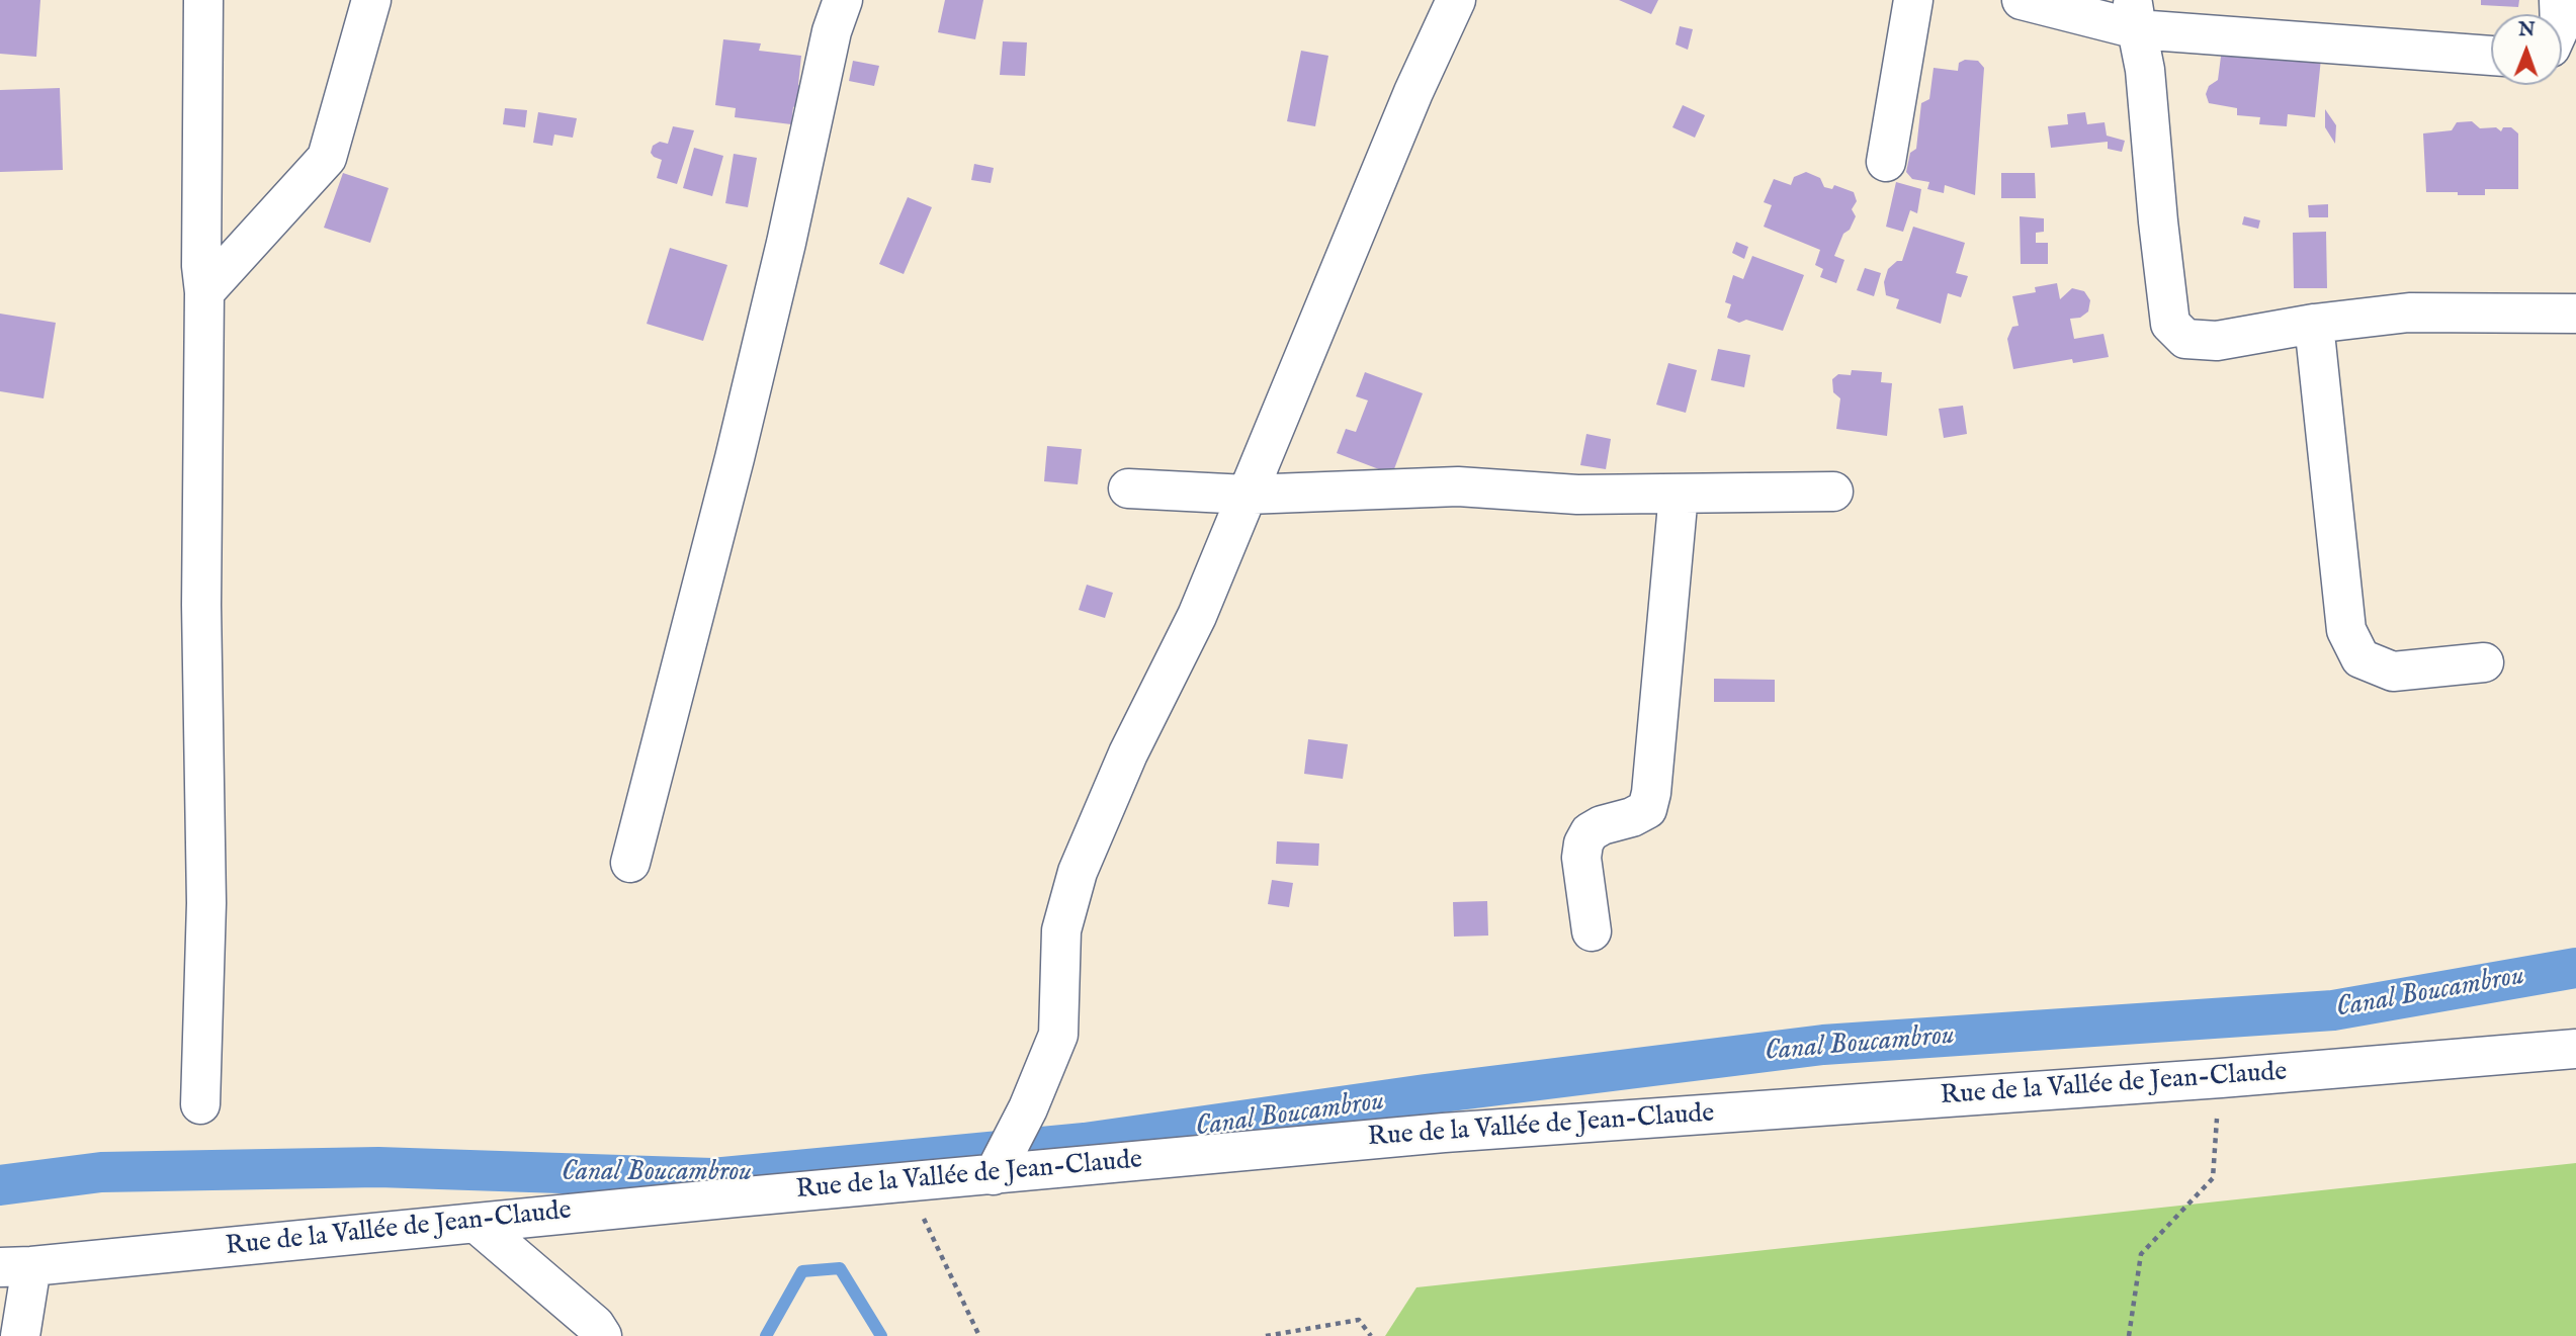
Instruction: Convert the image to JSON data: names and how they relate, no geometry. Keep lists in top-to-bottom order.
{
  "streets": {
    "street": ["Rue de la Vallée de Jean-Claude"]
  },
  "water": ["Canal Boucambrou"],
  "north": "top"
}
